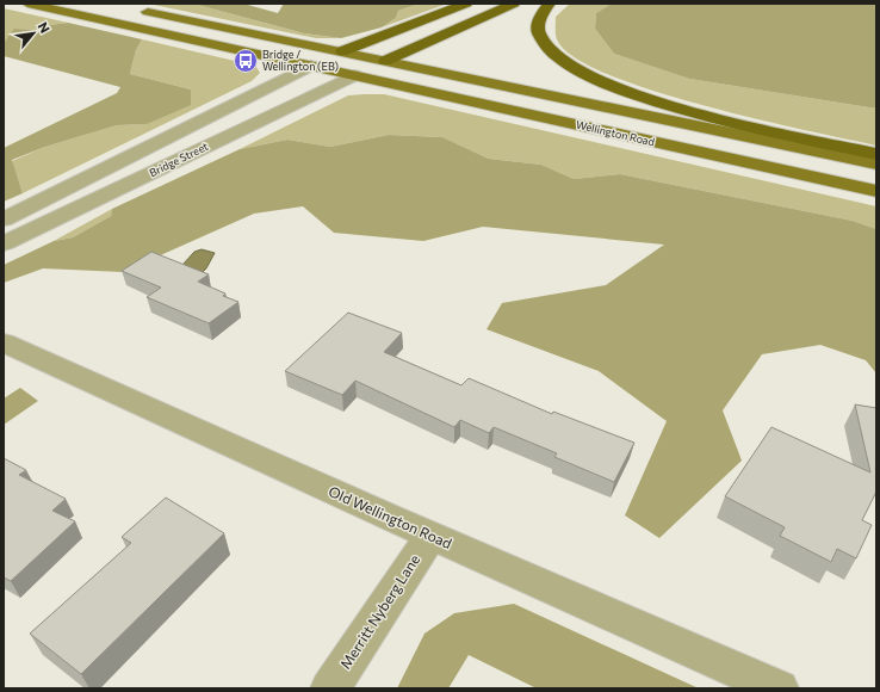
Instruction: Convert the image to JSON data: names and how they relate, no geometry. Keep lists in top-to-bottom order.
{
  "streets": {
    "main road": ["Wellington Road", "Bridge Street"],
    "street": ["Old Wellington Road", "Merritt Nyberg Lane"]
  },
  "crossings": [
    ["Wellington Road", "Bridge Street"],
    ["Old Wellington Road", "Merritt Nyberg Lane"]
  ],
  "places": {
    "bus stop": ["Bridge / Wellington (EB)"]
  },
  "north": "top right"
}
